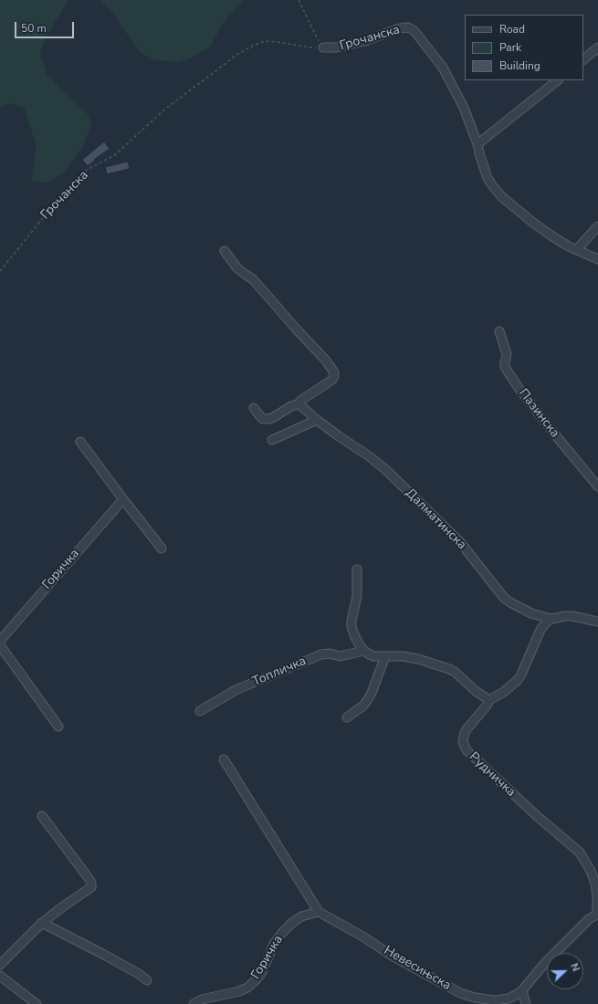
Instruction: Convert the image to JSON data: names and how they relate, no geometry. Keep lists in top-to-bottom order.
{
  "streets": {
    "street": [
      "Грочанска",
      "Пазинска",
      "Далматинска",
      "Горичка",
      "Топличка",
      "Рудничка",
      "Невесињска"
    ]
  },
  "crossings": [
    ["Далматинска", "Рудничка"],
    ["Горичка", "Невесињска"],
    ["Топличка", "Рудничка"],
    ["Рудничка", "Невесињска"]
  ],
  "legend": ["Road", "Park", "Building"],
  "scale_bar": "50 m",
  "north": "right"
}
